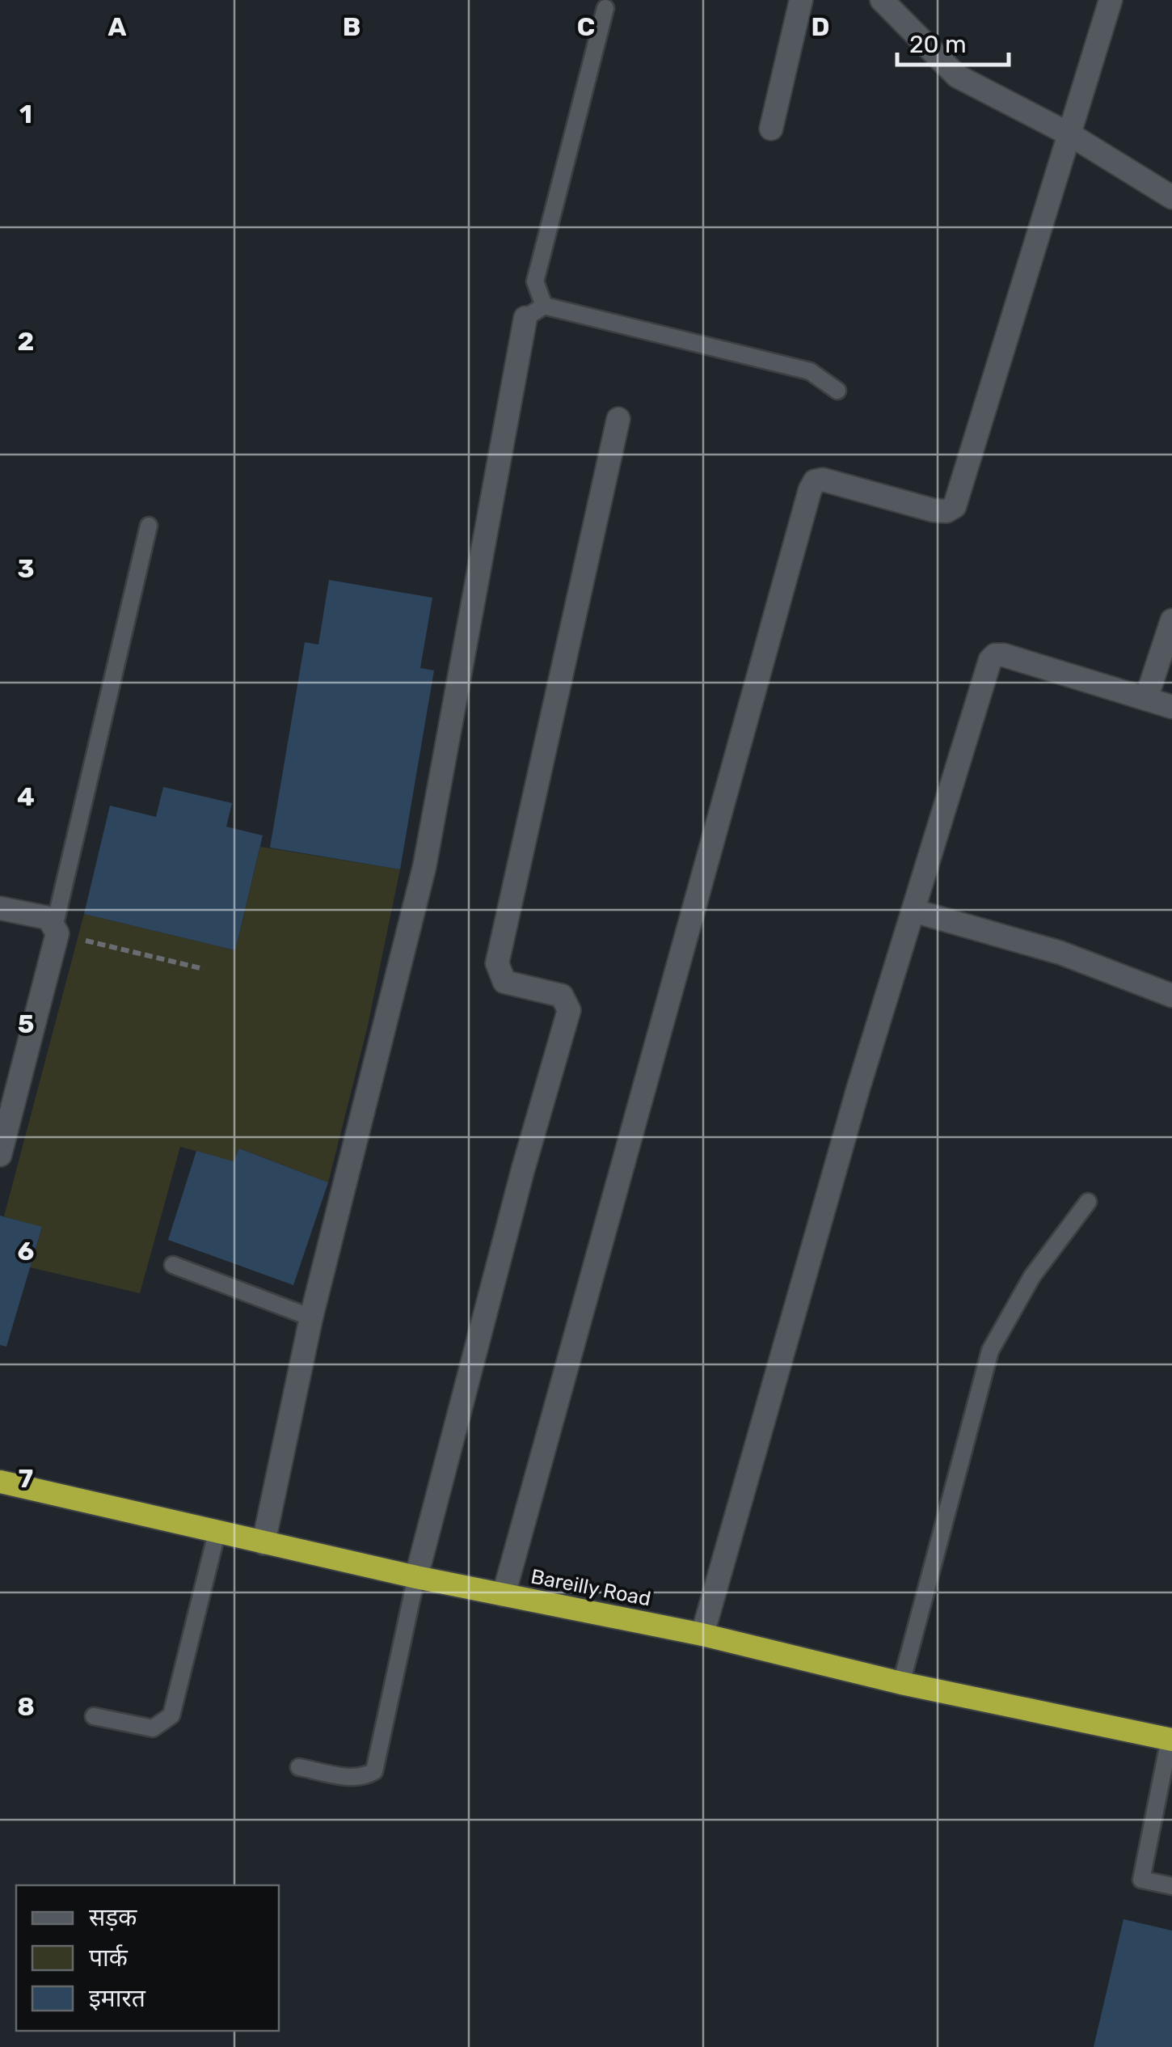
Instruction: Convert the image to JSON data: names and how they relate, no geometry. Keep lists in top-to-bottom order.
{
  "streets": {
    "highway": ["Bareilly Road"]
  },
  "legend": ["सड़क", "पार्क", "इमारत"],
  "scale_bar": "20 m",
  "grid": {
    "columns": [
      "A",
      "B",
      "C",
      "D"
    ],
    "rows": [
      "1",
      "2",
      "3",
      "4",
      "5",
      "6",
      "7",
      "8"
    ]
  }
}
